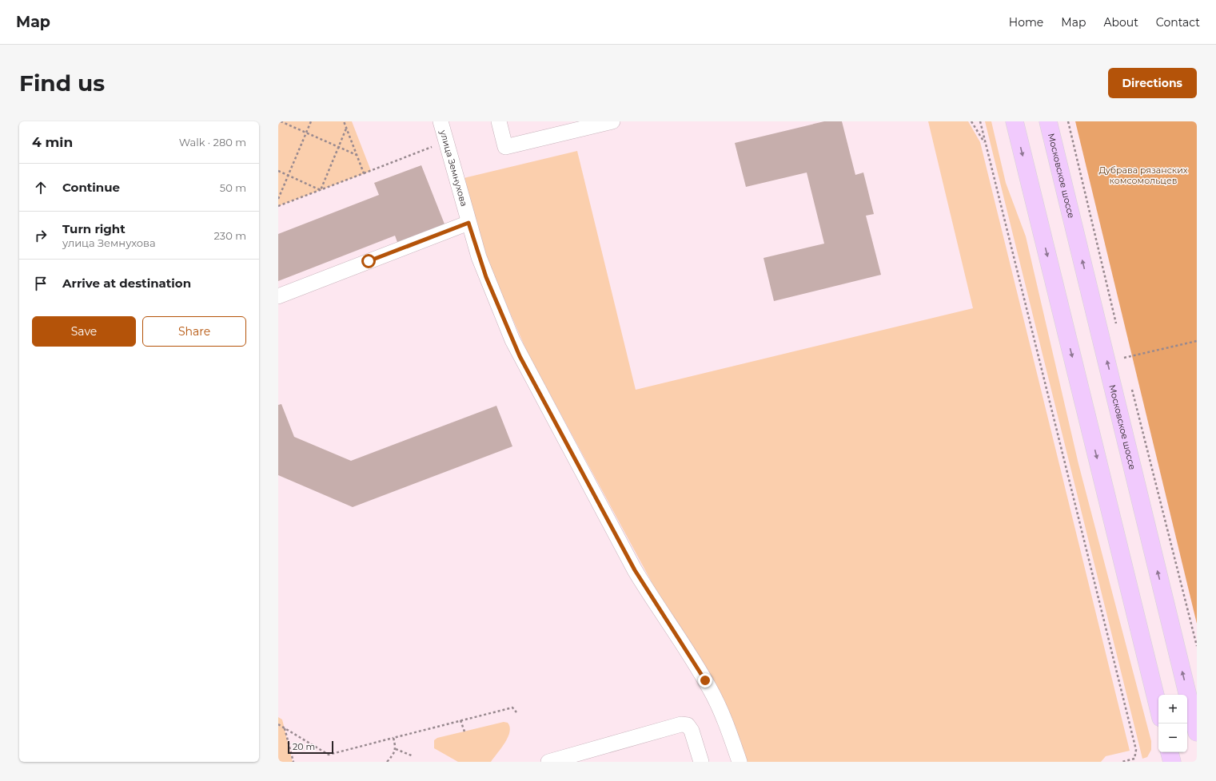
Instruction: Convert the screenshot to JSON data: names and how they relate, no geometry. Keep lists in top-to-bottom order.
{
  "streets": {
    "main road": ["Московское шоссе"],
    "street": ["улица Земнухова"]
  },
  "parks": ["Дубрава рязанских комсомольцев"],
  "scale_bar": "20 m",
  "page": {
    "header": "Map",
    "nav": [
      "Home",
      "Map",
      "About",
      "Contact"
    ],
    "buttons": [
      "Directions",
      ["Save", "Share"]
    ],
    "title": "Find us",
    "heading": ["4 min", "Walk · 280 m"],
    "list": [
      ["Continue", "50 m"],
      ["Turn right", "улица Земнухова", "230 m"],
      "Arrive at destination"
    ],
    "map_buttons": ["+", "−"],
    "scale": "20 m"
  }
}
